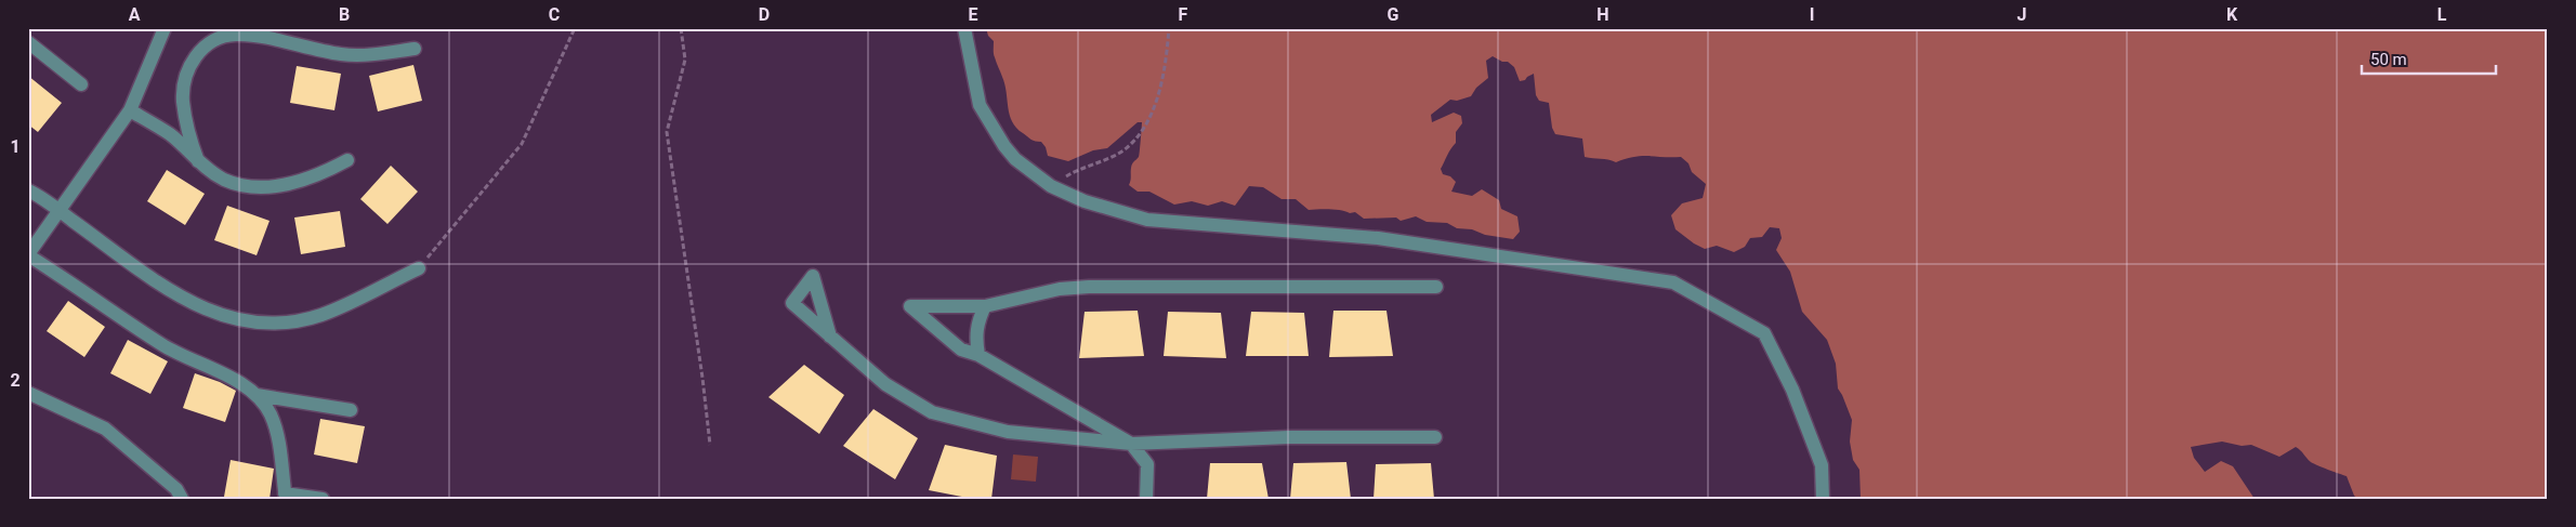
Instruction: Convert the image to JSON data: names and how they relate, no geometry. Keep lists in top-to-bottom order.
{
  "scale_bar": "50 m",
  "grid": {
    "columns": [
      "A",
      "B",
      "C",
      "D",
      "E",
      "F",
      "G",
      "H",
      "I",
      "J",
      "K",
      "L"
    ],
    "rows": ["1", "2"]
  }
}
